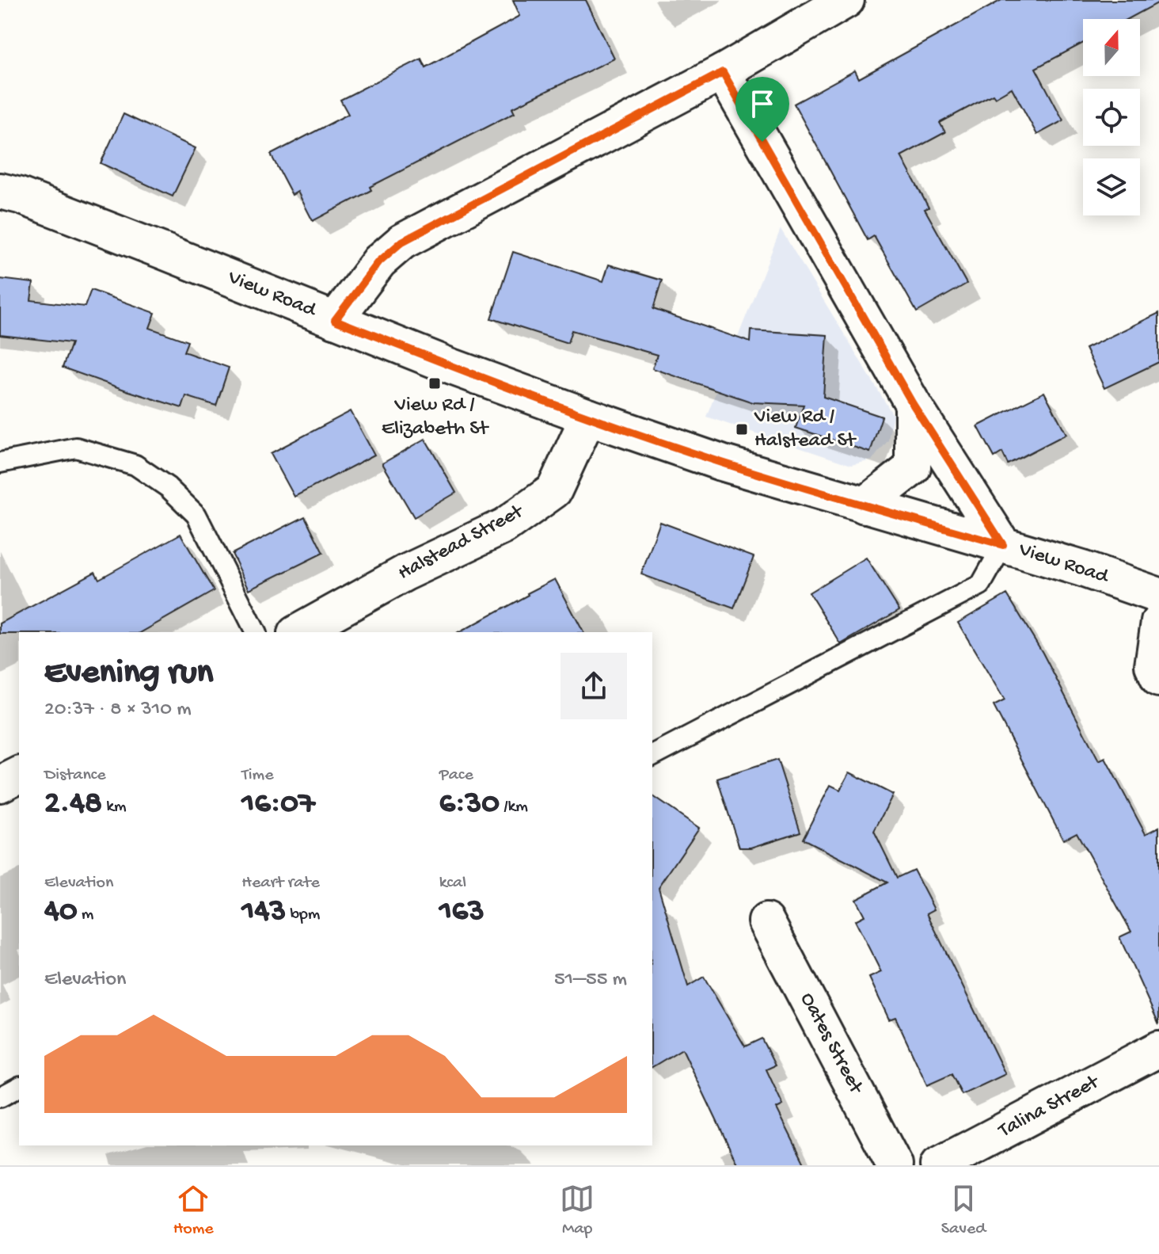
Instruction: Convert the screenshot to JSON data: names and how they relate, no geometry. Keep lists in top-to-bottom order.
{
  "streets": {
    "street": [
      "View Road",
      "Halstead Street",
      "Oates Street",
      "Talina Street"
    ]
  },
  "crossings": [
    ["View Road", "Halstead Street"]
  ],
  "places": {
    "transit": ["View Rd / Elizabeth St", "View Rd / Halstead St"]
  },
  "north": "top",
  "page": {
    "heading": ["Evening run", "20:37 · 8 × 310 m"],
    "stats": [
      ["Distance", "2.48 km"],
      ["Time", "16:07"],
      ["Pace", "6:30 /km"],
      ["Elevation", "40 m"],
      ["Heart rate", "143 bpm"],
      ["kcal", "163"]
    ],
    "chart": ["Elevation", "51–55 m"],
    "tabs": ["Home", "Map", "Saved"]
  }
}
